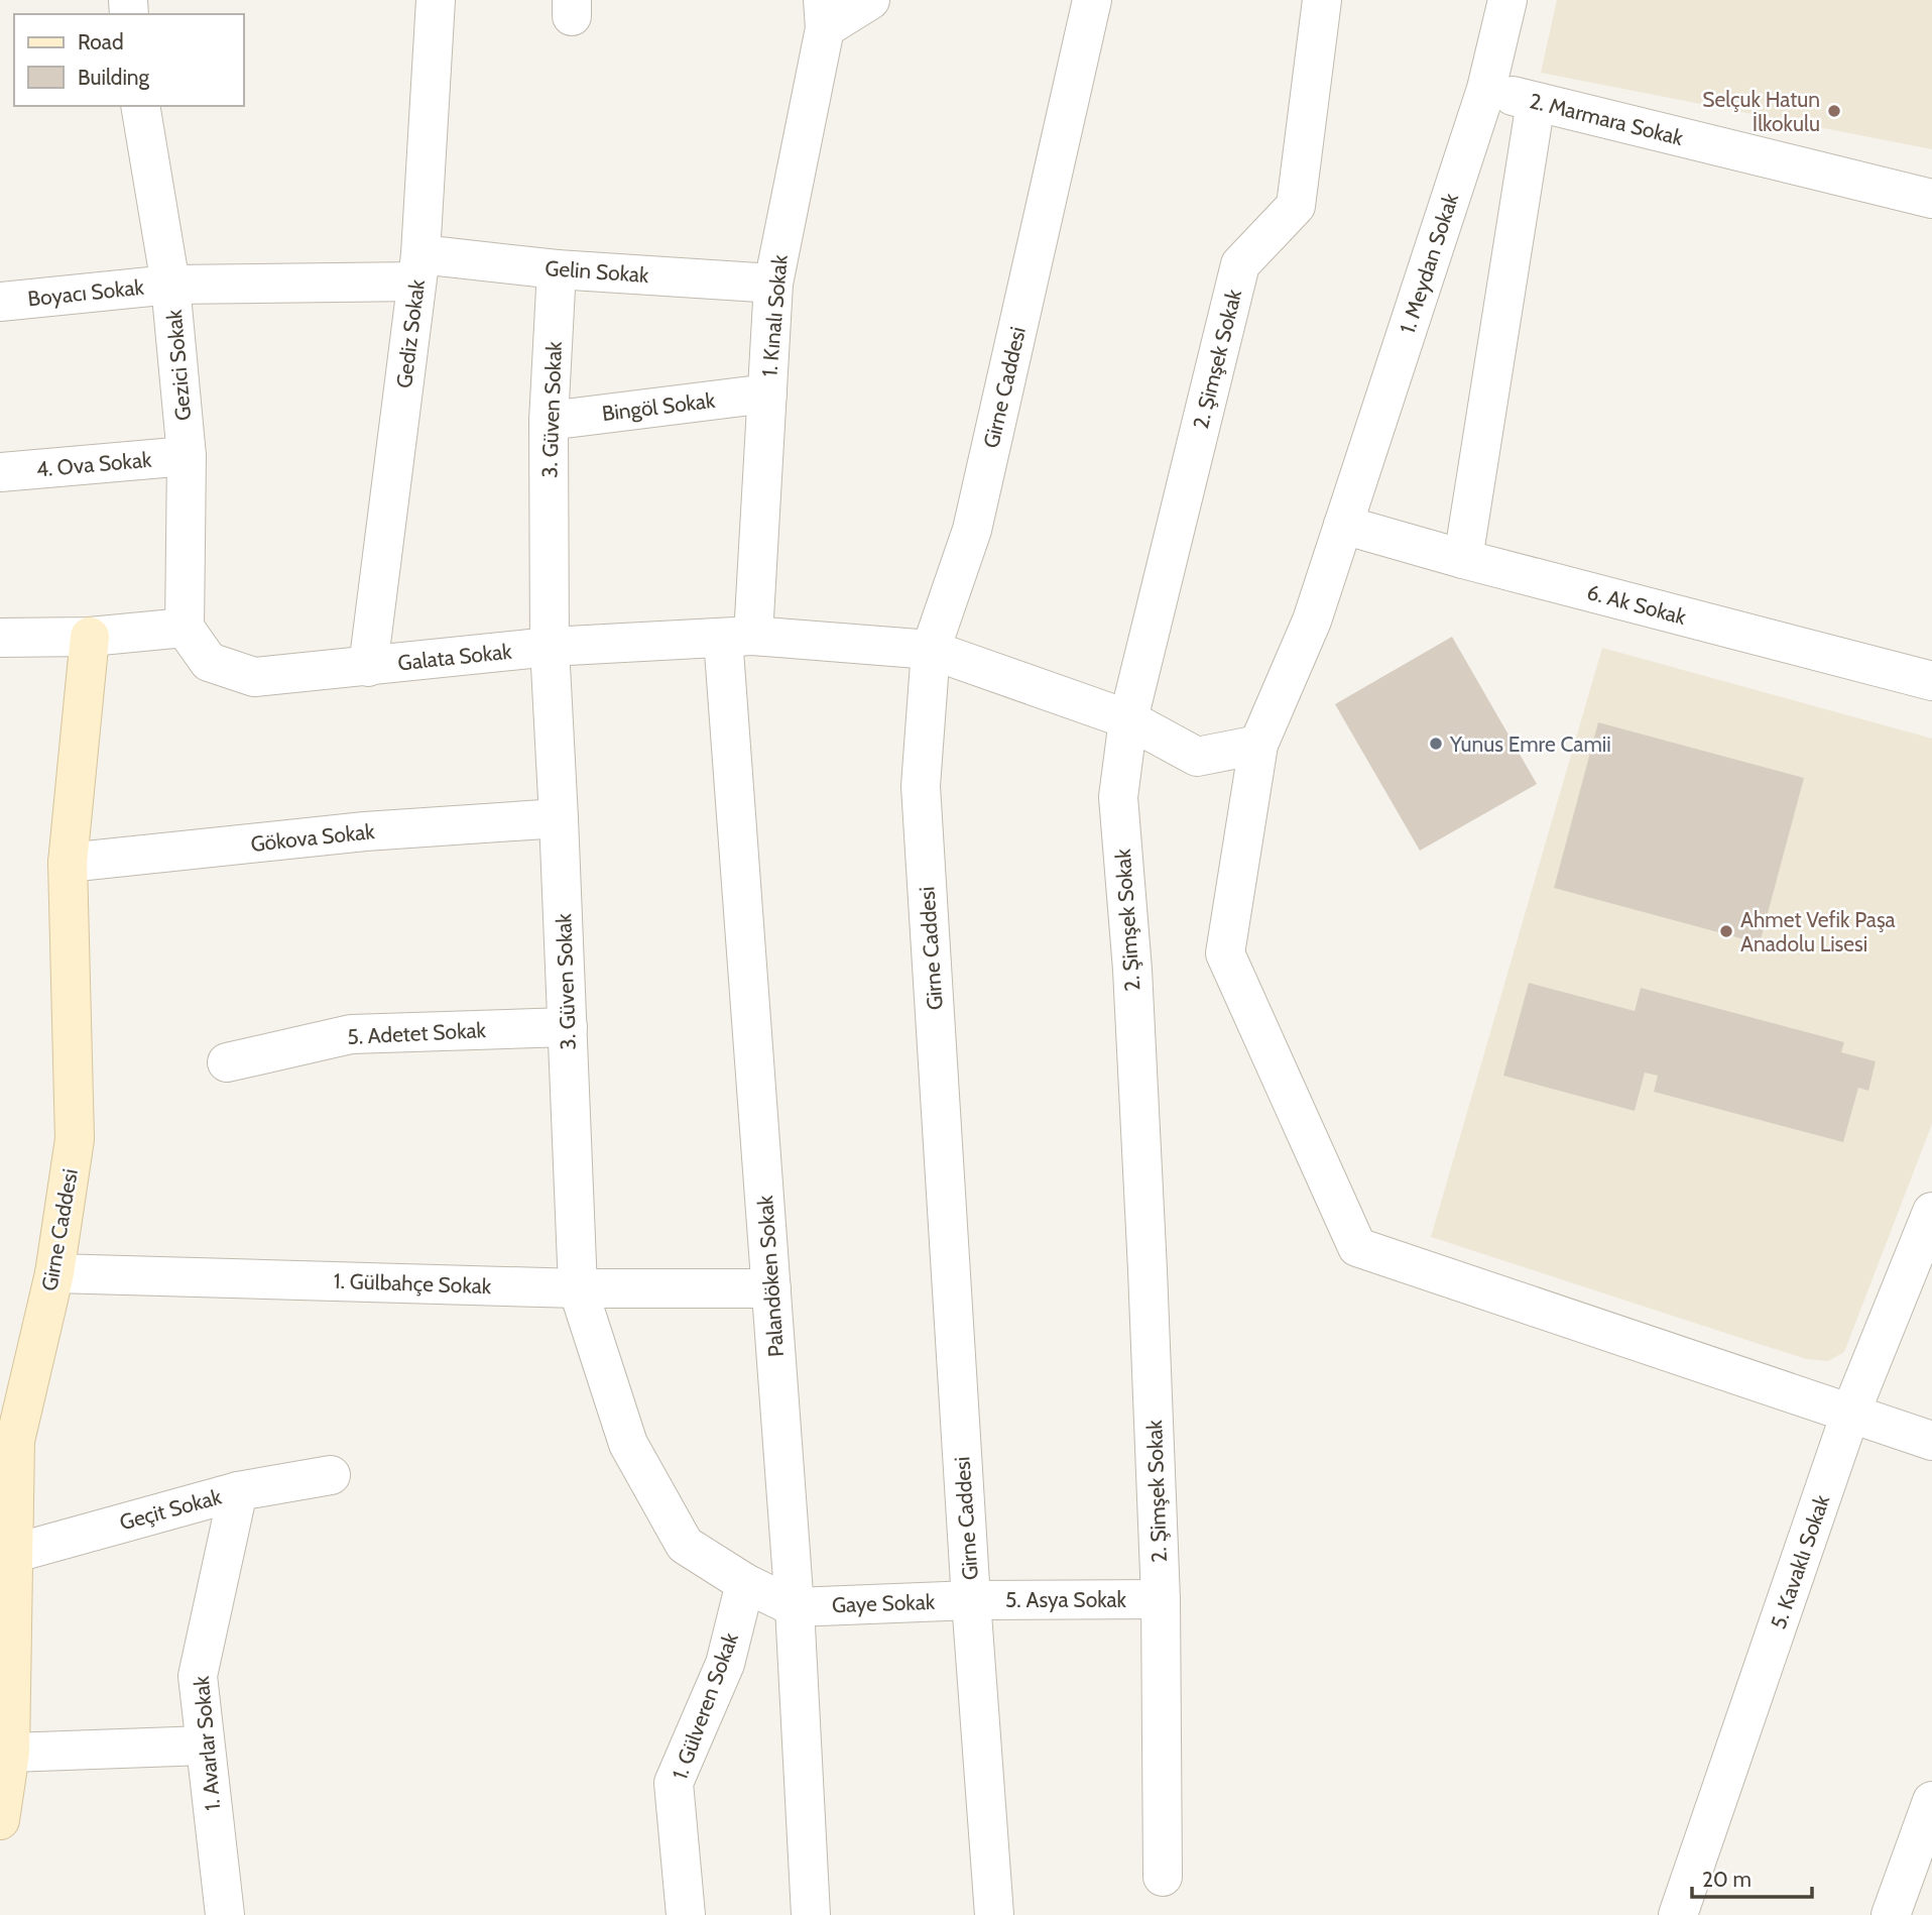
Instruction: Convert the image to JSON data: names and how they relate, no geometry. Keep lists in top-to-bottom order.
{
  "streets": {
    "main road": ["Girne Caddesi"],
    "street": [
      "2. Marmara Sokak",
      "1. Meydan Sokak",
      "Gelin Sokak",
      "Boyacı Sokak",
      "1. Kınalı Sokak",
      "Gediz Sokak",
      "2. Şimşek Sokak",
      "Gezici Sokak",
      "Bingöl Sokak",
      "3. Güven Sokak",
      "4. Ova Sokak",
      "6. Ak Sokak",
      "Galata Sokak",
      "Gökova Sokak",
      "5. Adetet Sokak",
      "Palandöken Sokak",
      "1. Gülbahçe Sokak",
      "Geçit Sokak",
      "5. Kavaklı Sokak",
      "5. Asya Sokak",
      "Gaye Sokak",
      "1. Gülveren Sokak",
      "1. Avarlar Sokak"
    ]
  },
  "crossings": [
    ["2. Marmara Sokak", "1. Meydan Sokak"],
    ["1. Meydan Sokak", "6. Ak Sokak"],
    ["1. Meydan Sokak", "Galata Sokak"],
    ["1. Meydan Sokak", "5. Kavaklı Sokak"],
    ["Gelin Sokak", "Boyacı Sokak"],
    ["Gelin Sokak", "1. Kınalı Sokak"],
    ["Gelin Sokak", "Gediz Sokak"],
    ["Gelin Sokak", "Gezici Sokak"],
    ["Gelin Sokak", "3. Güven Sokak"],
    ["Boyacı Sokak", "Gezici Sokak"],
    ["1. Kınalı Sokak", "Bingöl Sokak"],
    ["1. Kınalı Sokak", "Galata Sokak"],
    ["1. Kınalı Sokak", "Palandöken Sokak"],
    ["Gediz Sokak", "Galata Sokak"],
    ["2. Şimşek Sokak", "Galata Sokak"],
    ["2. Şimşek Sokak", "5. Asya Sokak"],
    ["Gezici Sokak", "4. Ova Sokak"],
    ["Gezici Sokak", "Galata Sokak"],
    ["Girne Caddesi", "Galata Sokak"],
    ["Girne Caddesi", "Gökova Sokak"],
    ["Girne Caddesi", "1. Gülbahçe Sokak"],
    ["Girne Caddesi", "Geçit Sokak"],
    ["Girne Caddesi", "5. Asya Sokak"],
    ["Girne Caddesi", "Gaye Sokak"],
    ["Bingöl Sokak", "3. Güven Sokak"],
    ["3. Güven Sokak", "Galata Sokak"],
    ["3. Güven Sokak", "Gökova Sokak"],
    ["3. Güven Sokak", "5. Adetet Sokak"],
    ["3. Güven Sokak", "Palandöken Sokak"],
    ["3. Güven Sokak", "1. Gülbahçe Sokak"],
    ["3. Güven Sokak", "Gaye Sokak"],
    ["3. Güven Sokak", "1. Gülveren Sokak"],
    ["Galata Sokak", "Palandöken Sokak"],
    ["Palandöken Sokak", "1. Gülbahçe Sokak"],
    ["Palandöken Sokak", "Gaye Sokak"],
    ["Geçit Sokak", "1. Avarlar Sokak"],
    ["5. Asya Sokak", "Gaye Sokak"]
  ],
  "places": ["Selçuk Hatun İlkokulu", "Yunus Emre Camii", "Ahmet Vefik Paşa Anadolu Lisesi"],
  "legend": ["Road", "Building"],
  "scale_bar": "20 m"
}
